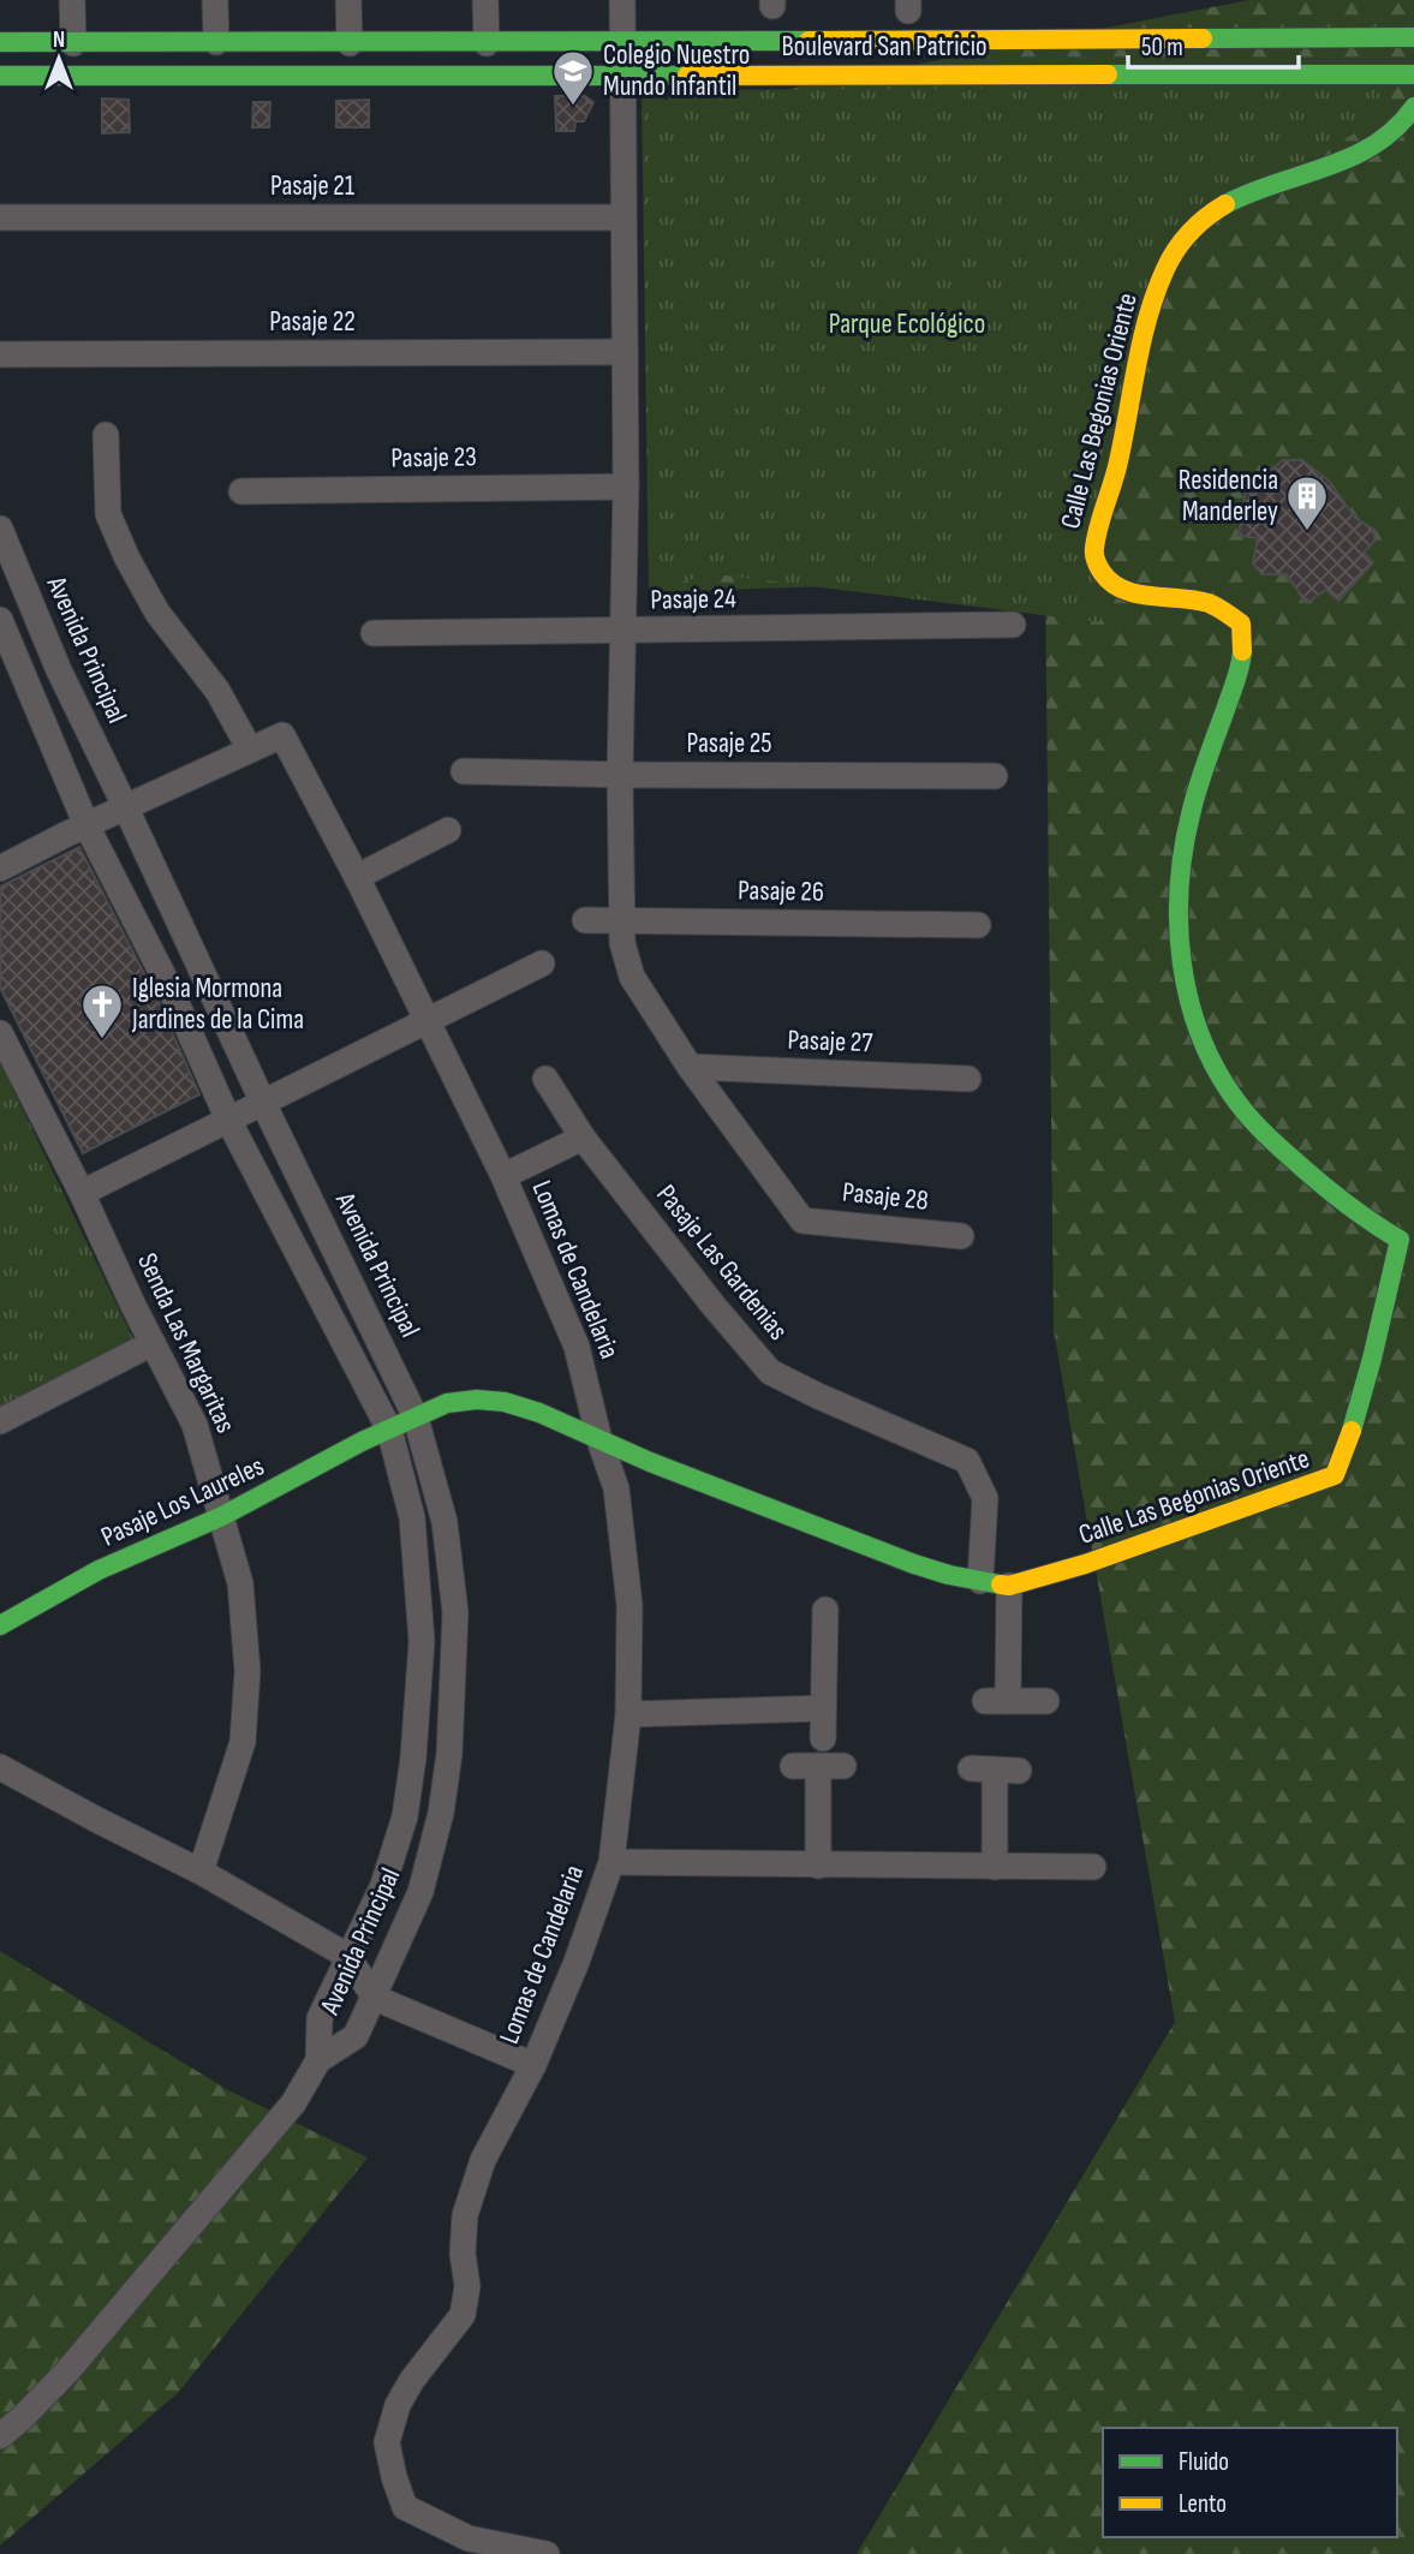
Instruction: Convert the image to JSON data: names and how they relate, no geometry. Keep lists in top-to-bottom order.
{
  "streets": {
    "street": [
      "Boulevard San Patricio",
      "Pasaje 21",
      "Pasaje 22",
      "Calle Las Begonias Oriente",
      "Pasaje 23",
      "Pasaje 24",
      "Avenida Principal",
      "Pasaje 25",
      "Pasaje 26",
      "Pasaje 27",
      "Pasaje 28",
      "Pasaje Las Gardenias",
      "Lomas de Candelaria",
      "Senda Las Margaritas",
      "Pasaje Los Laureles"
    ]
  },
  "crossings": [
    ["Calle Las Begonias Oriente", "Avenida Principal"],
    ["Calle Las Begonias Oriente", "Pasaje Las Gardenias"],
    ["Calle Las Begonias Oriente", "Lomas de Candelaria"],
    ["Calle Las Begonias Oriente", "Pasaje Los Laureles"],
    ["Avenida Principal", "Lomas de Candelaria"],
    ["Avenida Principal", "Pasaje Los Laureles"],
    ["Pasaje 27", "Pasaje 28"],
    ["Senda Las Margaritas", "Pasaje Los Laureles"]
  ],
  "parks": ["Parque Ecológico"],
  "places": {
    "school or university": ["Colegio Nuestro Mundo Infantil"],
    "building": ["Residencia Manderley"],
    "church": ["Iglesia Mormona Jardines de la Cima"]
  },
  "legend": ["Fluido", "Lento"],
  "scale_bar": "50 m",
  "north": "top"
}
